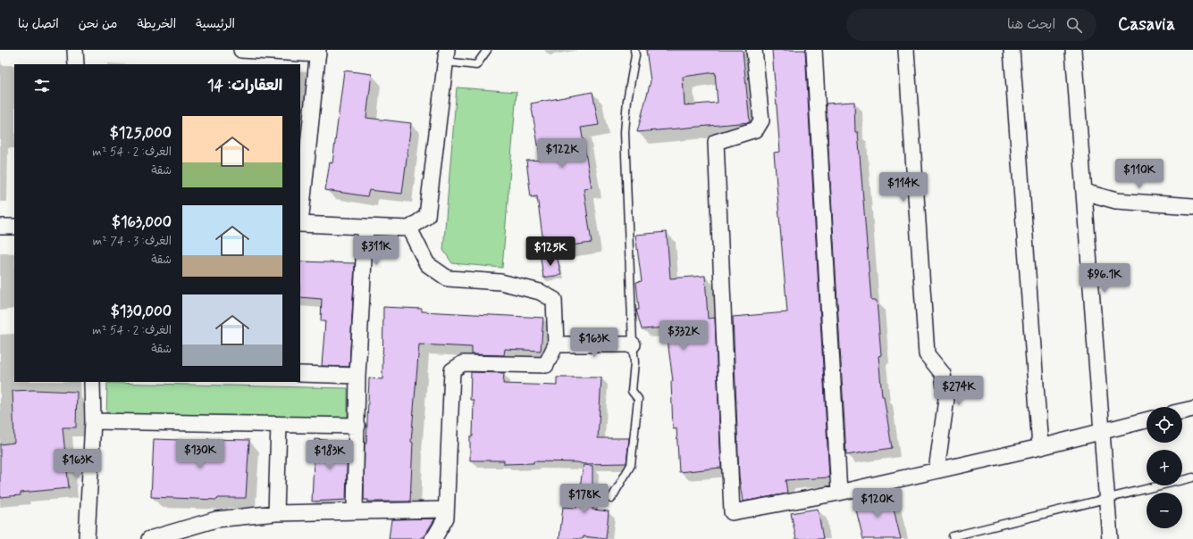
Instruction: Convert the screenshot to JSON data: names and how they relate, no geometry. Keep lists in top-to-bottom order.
{
  "page": {
    "header": "Casavia",
    "search": "ابحث هنا",
    "nav": [
      "الرئيسية",
      "الخريطة",
      "من نحن",
      "اتصل بنا"
    ],
    "heading": "العقارات: 14",
    "list": [
      {
        "name": "$125,000",
        "note": "الغرف: 2 · 54 m² · شقة"
      },
      {
        "name": "$163,000",
        "note": "الغرف: 3 · 74 m² · شقة"
      },
      {
        "name": "$130,000",
        "note": "الغرف: 2 · 54 m² · شقة"
      }
    ],
    "price": [
      "$122K",
      "$110K",
      "$114K",
      "$311K",
      "$125K",
      "$96.1K",
      "$332K",
      "$163K",
      "$274K",
      "$130K",
      "$183K",
      "$163K",
      "$178K",
      "$120K"
    ],
    "map_buttons": ["+", "−"]
  }
}
